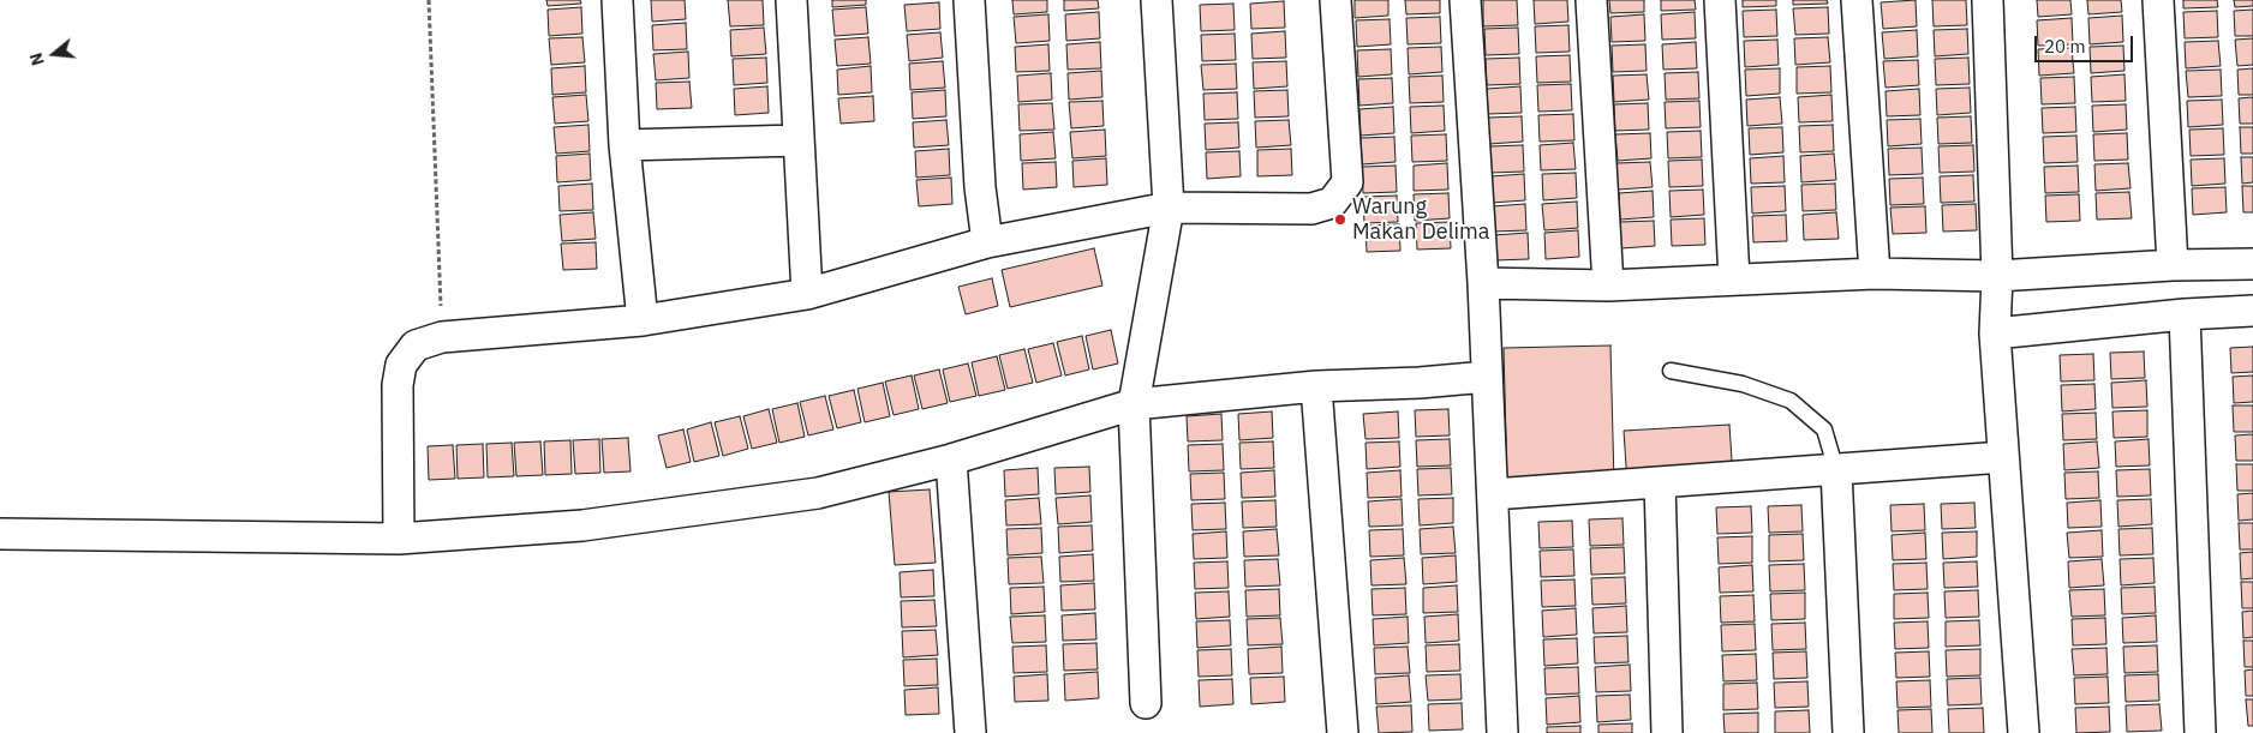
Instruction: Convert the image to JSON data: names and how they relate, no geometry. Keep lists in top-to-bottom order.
{
  "places": ["Warung Makan Delima"],
  "scale_bar": "20 m",
  "north": "left"
}
